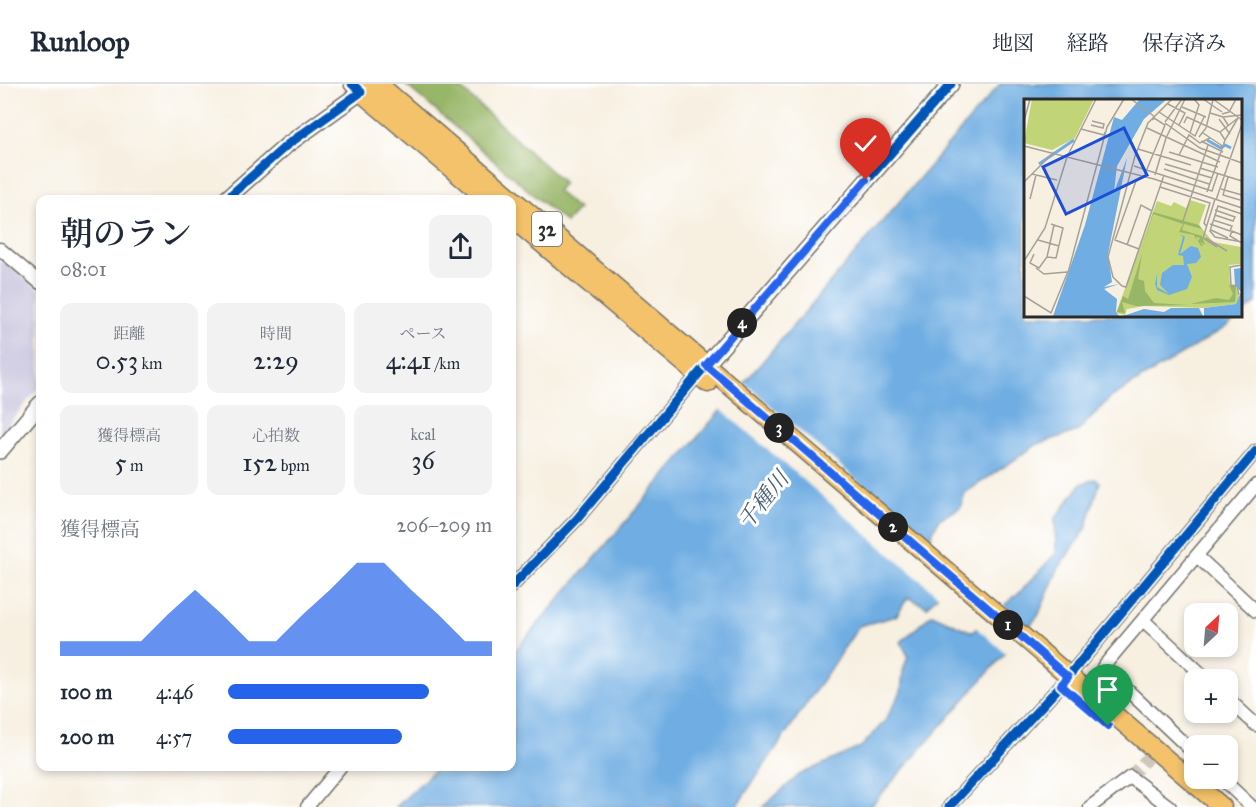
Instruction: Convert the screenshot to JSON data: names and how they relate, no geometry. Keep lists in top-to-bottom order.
{
  "streets": {
    "main road": ["32"]
  },
  "water": ["千種川"],
  "north": "top right",
  "page": {
    "header": "Runloop",
    "nav": ["地図", "経路", "保存済み"],
    "heading": ["朝のラン", "08:01"],
    "stats": [
      ["距離", "0.53 km"],
      ["時間", "2:29"],
      ["ペース", "4:41 /km"],
      ["獲得標高", "5 m"],
      ["心拍数", "152 bpm"],
      ["kcal", "36"]
    ],
    "pins": [
      "4",
      "3",
      "2",
      "1"
    ],
    "chart": ["獲得標高", "206–209 m"],
    "map_buttons": ["+", "−"],
    "list": [
      {
        "name": "100 m",
        "note": "4:46"
      },
      {
        "name": "200 m",
        "note": "4:57"
      }
    ]
  }
}
